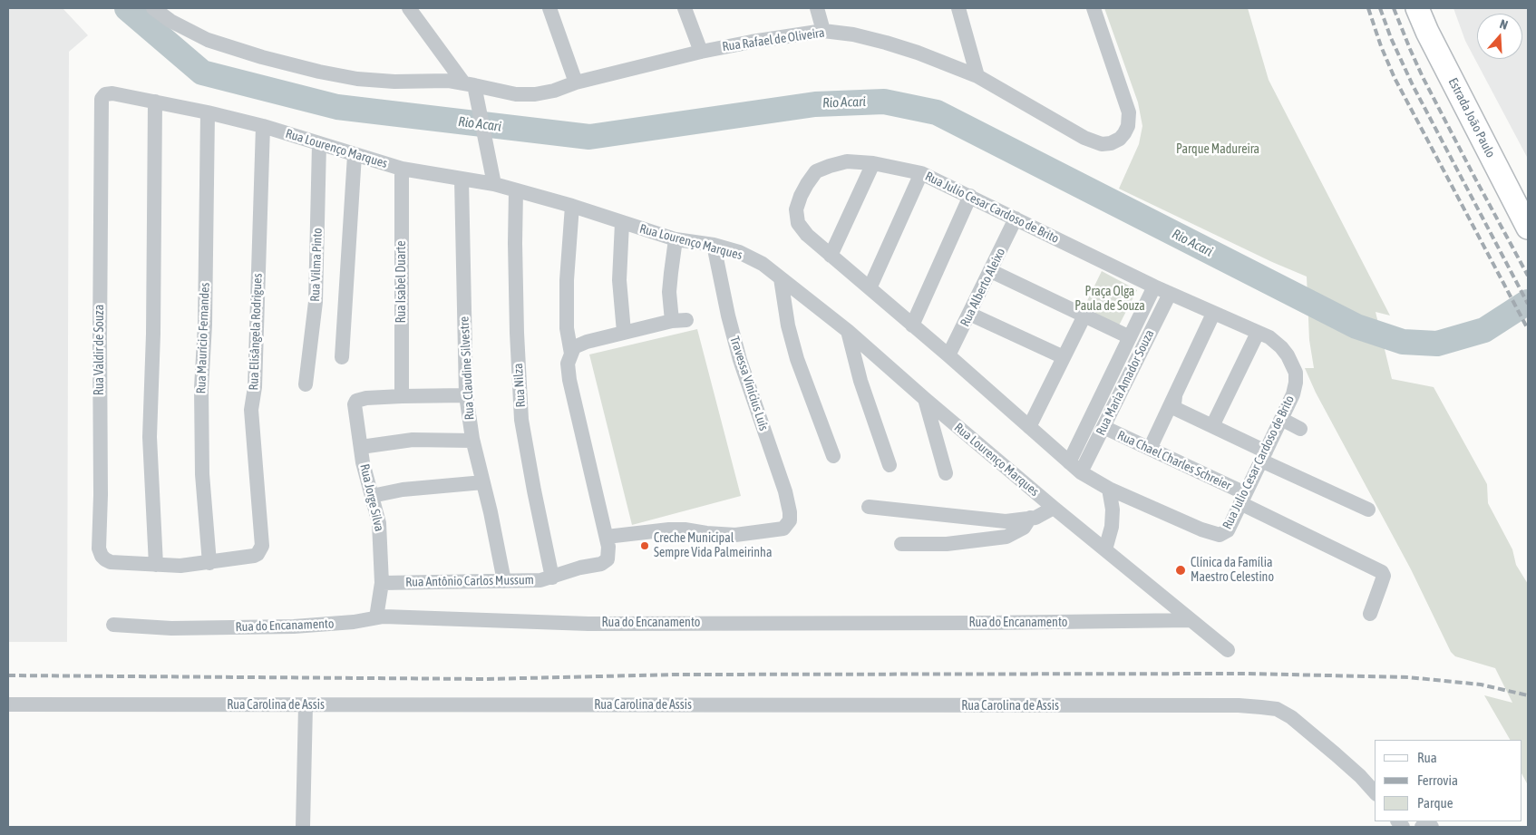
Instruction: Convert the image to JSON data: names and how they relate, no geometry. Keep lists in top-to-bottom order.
{
  "streets": {
    "main road": ["Estrada João Paulo"],
    "street": [
      "Rua Rafael de Oliveira",
      "Rua Lourenço Marques",
      "Rua Julio Cesar Cardoso de Brito",
      "Rua Vilma Pinto",
      "Rua Isabel Duarte",
      "Rua Alberto Aleixo",
      "Rua Elisângela Rodrigues",
      "Rua Maurício Fernandes",
      "Rua Valdir de Souza",
      "Rua Claudine Silvestre",
      "Rua Maria Amador Souza",
      "Travessa Vinícius Luís",
      "Rua Nilza",
      "Rua Chael Charles Schreier",
      "Rua Jorge Silva",
      "Rua Antônio Carlos Mussum",
      "Rua do Encanamento",
      "Rua Carolina de Assis"
    ]
  },
  "crossings": [
    ["Rua Lourenço Marques", "Rua Vilma Pinto"],
    ["Rua Lourenço Marques", "Rua Isabel Duarte"],
    ["Rua Lourenço Marques", "Rua Elisângela Rodrigues"],
    ["Rua Lourenço Marques", "Rua Maurício Fernandes"],
    ["Rua Lourenço Marques", "Rua Valdir de Souza"],
    ["Rua Lourenço Marques", "Rua Claudine Silvestre"],
    ["Rua Lourenço Marques", "Travessa Vinícius Luís"],
    ["Rua Lourenço Marques", "Rua Nilza"],
    ["Rua Lourenço Marques", "Rua do Encanamento"],
    ["Rua Julio Cesar Cardoso de Brito", "Rua Alberto Aleixo"],
    ["Rua Julio Cesar Cardoso de Brito", "Rua Maria Amador Souza"],
    ["Rua Julio Cesar Cardoso de Brito", "Rua Chael Charles Schreier"],
    ["Rua Isabel Duarte", "Rua Jorge Silva"],
    ["Rua Elisângela Rodrigues", "Rua Valdir de Souza"],
    ["Rua Maurício Fernandes", "Rua Valdir de Souza"],
    ["Rua Claudine Silvestre", "Rua Antônio Carlos Mussum"],
    ["Rua Maria Amador Souza", "Rua Chael Charles Schreier"],
    ["Travessa Vinícius Luís", "Rua Antônio Carlos Mussum"],
    ["Rua Nilza", "Rua Antônio Carlos Mussum"],
    ["Rua Jorge Silva", "Rua Antônio Carlos Mussum"],
    ["Rua Jorge Silva", "Rua do Encanamento"]
  ],
  "water": ["Rio Acari"],
  "parks": ["Parque Madureira", "Praça Olga Paula de Souza"],
  "places": ["Creche Municipal Sempre Vida Palmeirinha", "Clínica da Família Maestro Celestino"],
  "legend": ["Rua", "Ferrovia", "Parque"],
  "north": "top"
}
